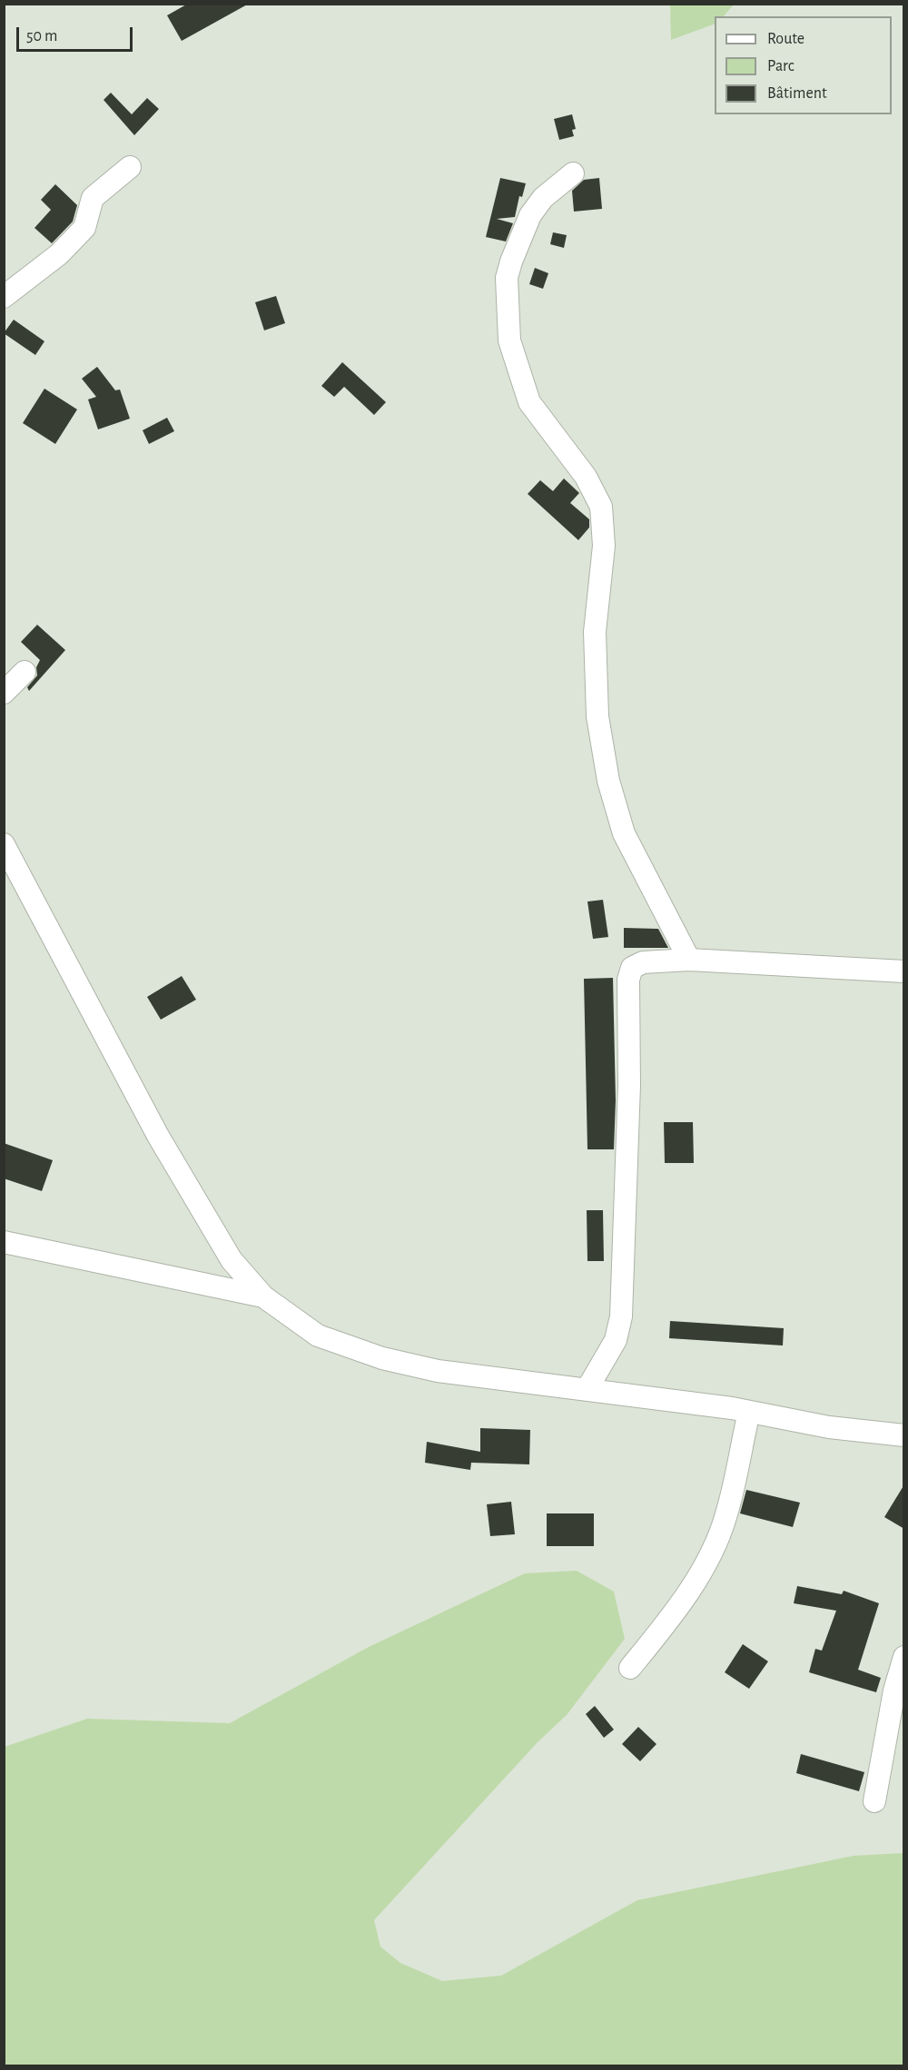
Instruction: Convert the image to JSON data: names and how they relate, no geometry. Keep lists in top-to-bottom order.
{
  "legend": ["Route", "Parc", "Bâtiment"],
  "scale_bar": "50 m"
}
